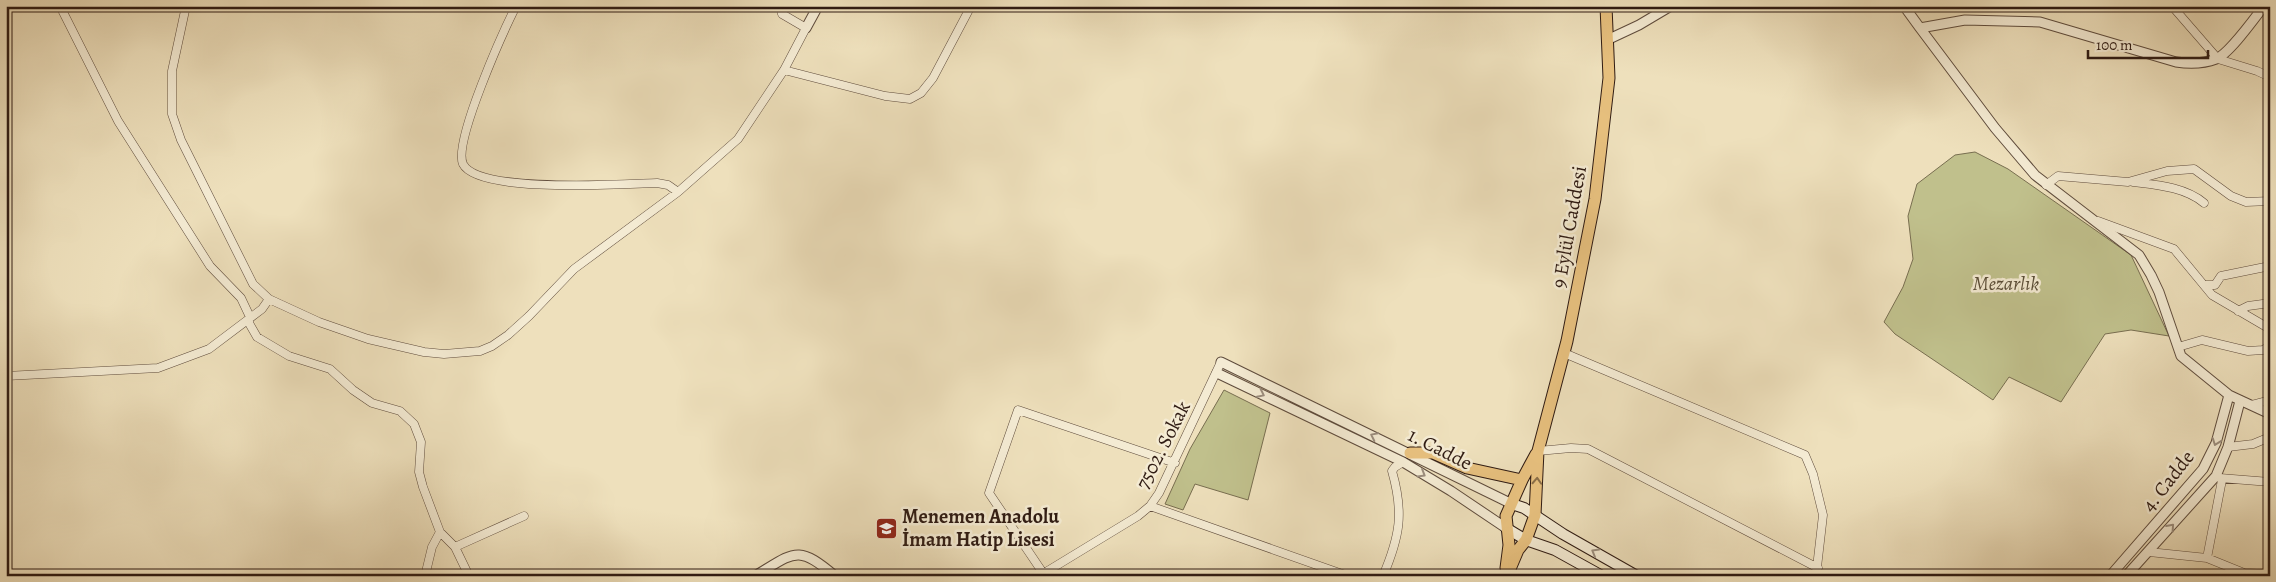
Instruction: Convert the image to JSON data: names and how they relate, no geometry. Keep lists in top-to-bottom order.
{
  "streets": {
    "main road": ["9 Eylül Caddesi", "1. Cadde"],
    "street": ["7502. Sokak", "4. Cadde"]
  },
  "crossings": [
    ["9 Eylül Caddesi", "1. Cadde"],
    ["7502. Sokak", "1. Cadde"]
  ],
  "parks": ["Mezarlık"],
  "places": {
    "school or university": ["Menemen Anadolu İmam Hatip Lisesi"]
  },
  "scale_bar": "100 m"
}
